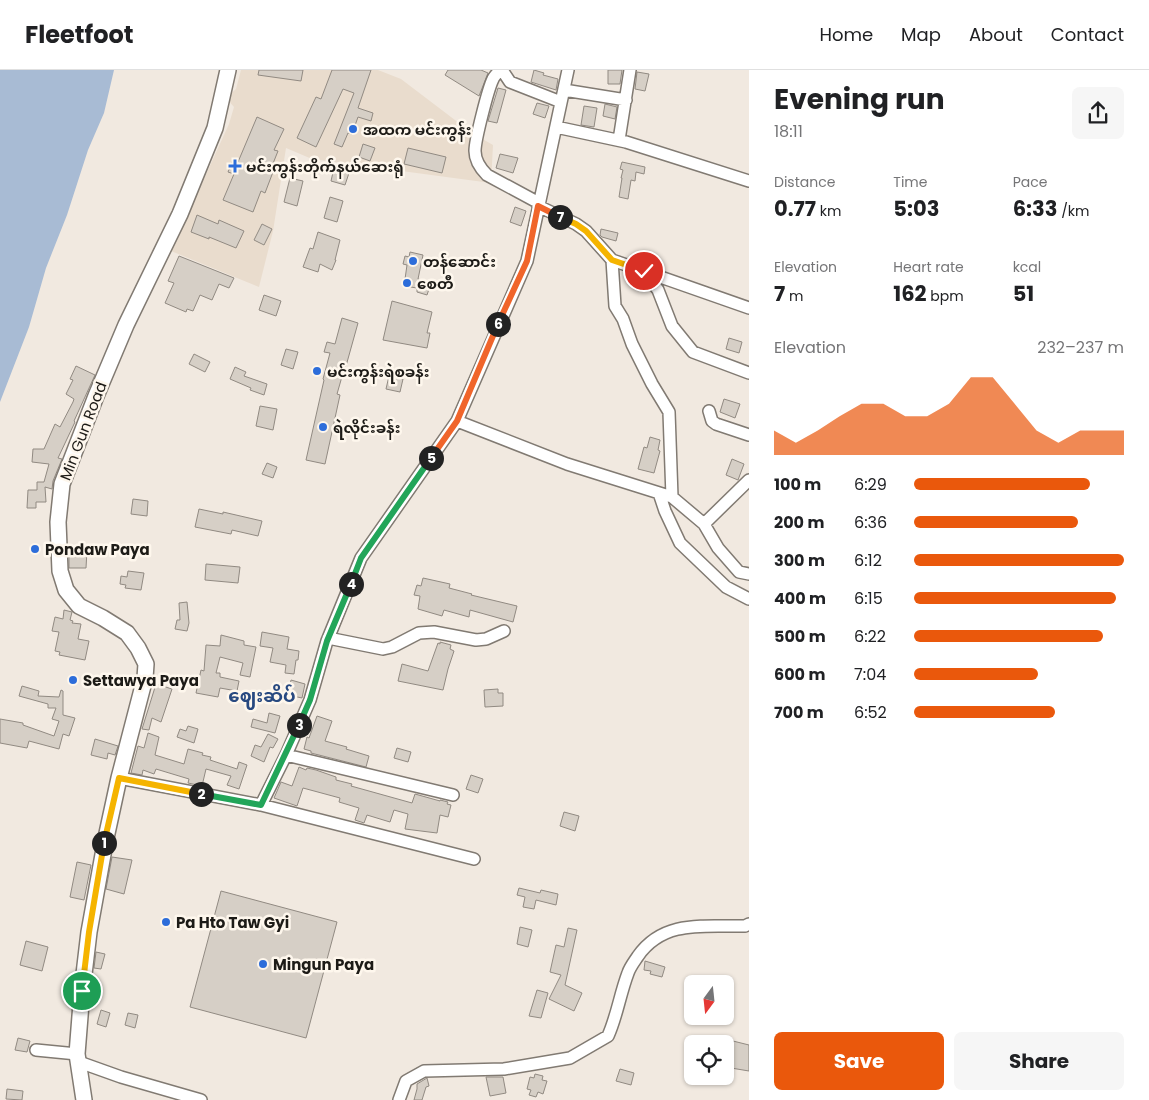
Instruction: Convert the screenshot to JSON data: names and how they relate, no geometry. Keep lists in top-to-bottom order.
{
  "streets": {
    "street": ["Min Gun Road"]
  },
  "districts": ["ဈေးဆိပ်"],
  "places": {
    "other": [
      "အထက မင်းကွန်း",
      "တန်ဆောင်း",
      "စေတီ",
      "မင်းကွန်းရဲစခန်း",
      "ရဲလိုင်းခန်း",
      "Pondaw Paya",
      "Settawya Paya",
      "Pa Hto Taw Gyi",
      "Mingun Paya"
    ],
    "health": ["မင်းကွန်းတိုက်နယ်ဆေးရုံ"]
  },
  "north": "bottom",
  "page": {
    "header": "Fleetfoot",
    "nav": [
      "Home",
      "Map",
      "About",
      "Contact"
    ],
    "heading": ["Evening run", "18:11"],
    "stats": [
      ["Distance", "0.77 km"],
      ["Time", "5:03"],
      ["Pace", "6:33 /km"],
      ["Elevation", "7 m"],
      ["Heart rate", "162 bpm"],
      ["kcal", "51"]
    ],
    "pins": [
      "7",
      "6",
      "5",
      "4",
      "3",
      "2",
      "1"
    ],
    "chart": ["Elevation", "232–237 m"],
    "list": [
      {
        "name": "100 m",
        "note": "6:29"
      },
      {
        "name": "200 m",
        "note": "6:36"
      },
      {
        "name": "300 m",
        "note": "6:12"
      },
      {
        "name": "400 m",
        "note": "6:15"
      },
      {
        "name": "500 m",
        "note": "6:22"
      },
      {
        "name": "600 m",
        "note": "7:04"
      },
      {
        "name": "700 m",
        "note": "6:52"
      }
    ],
    "buttons": ["Save", "Share"]
  }
}
